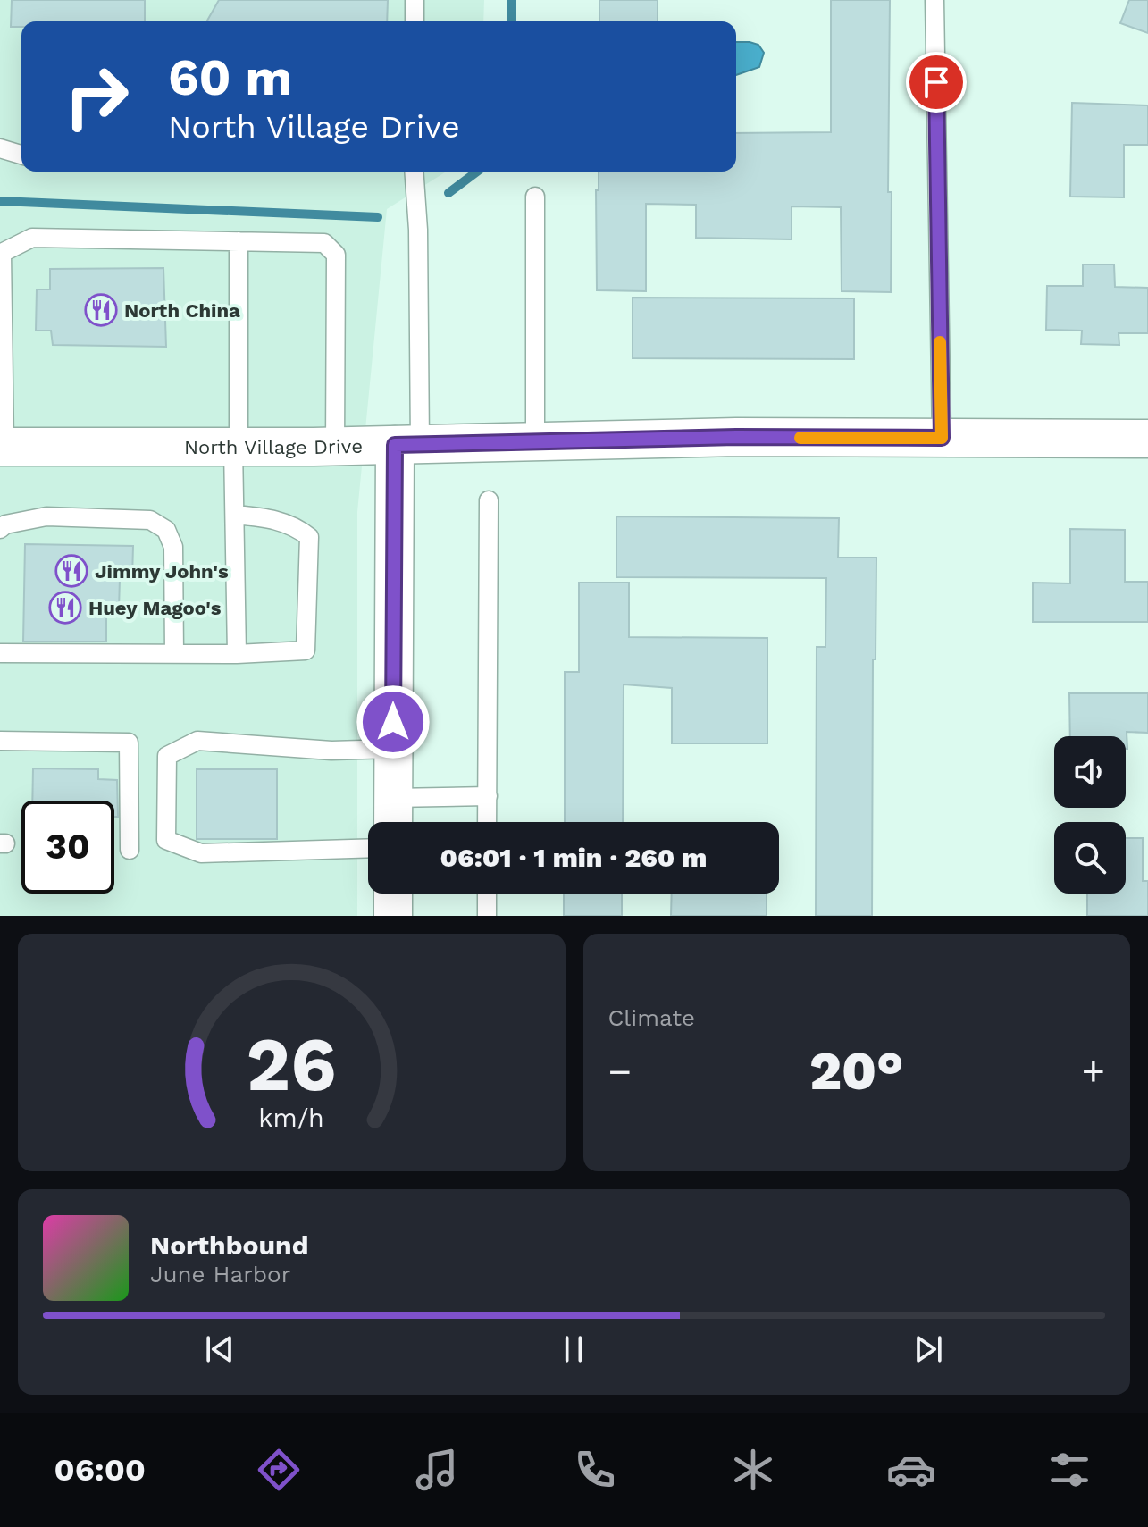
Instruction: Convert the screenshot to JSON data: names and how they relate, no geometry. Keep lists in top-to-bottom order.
{
  "streets": {
    "street": ["North Village Drive"]
  },
  "places": {
    "restaurant": ["North China", "Jimmy John's", "Huey Magoo's"]
  },
  "page": {
    "turn": ["60 m", "North Village Drive"],
    "limit": "30",
    "trip": "06:01 · 1 min · 260 m",
    "tile": "Climate",
    "heat": ["−", "20°", "+"],
    "song": ["Northbound", "June Harbor"],
    "tabs": "06:00",
    "gauge": ["26", "km/h"]
  }
}
